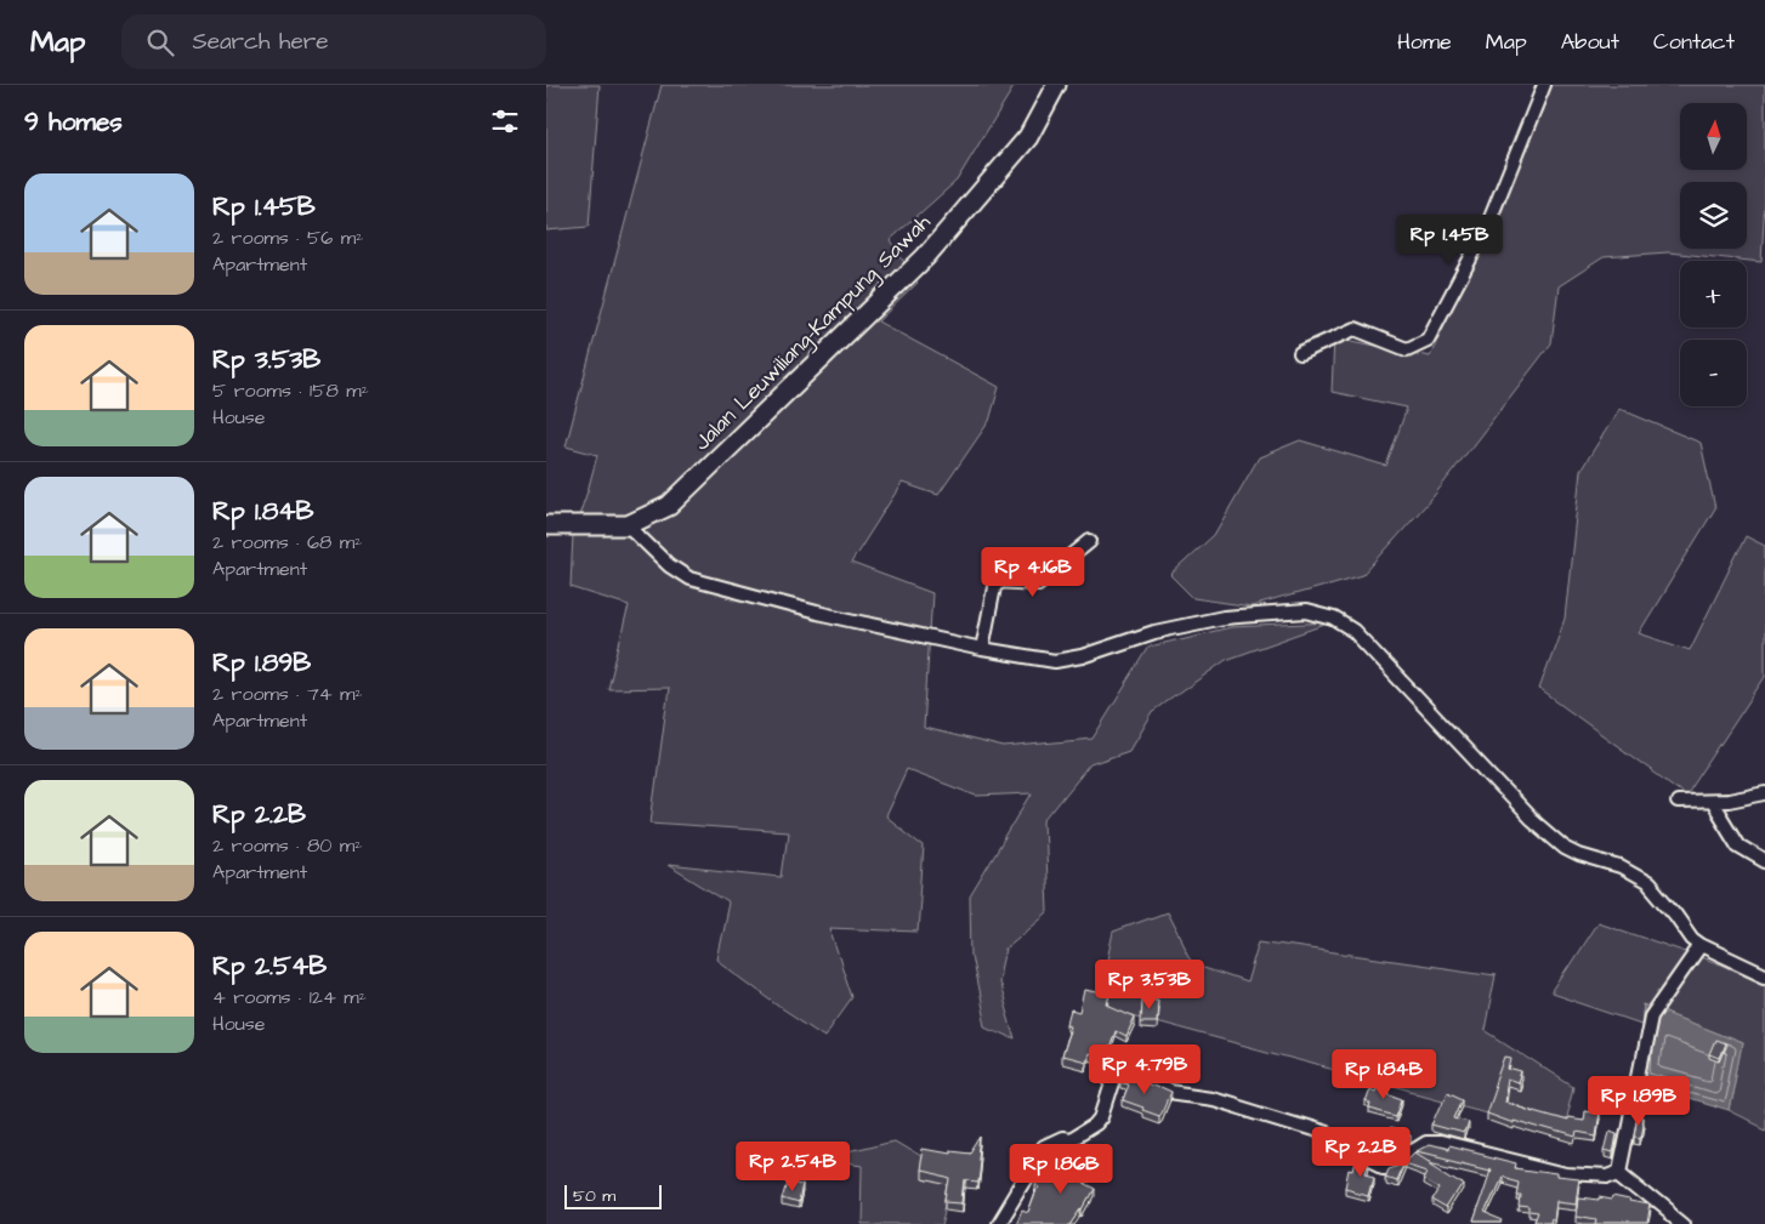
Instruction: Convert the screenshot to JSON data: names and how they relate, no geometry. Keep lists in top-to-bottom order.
{
  "streets": {
    "main road": ["Jalan Leuwiliang–Kampung Sawah"]
  },
  "scale_bar": "50 m",
  "north": "top",
  "page": {
    "header": "Map",
    "search": "Search here",
    "nav": [
      "Home",
      "Map",
      "About",
      "Contact"
    ],
    "heading": "9 homes",
    "map_buttons": ["+", "−"],
    "list": [
      {
        "name": "Rp 1.45B",
        "note": "2 rooms · 56 m² · Apartment"
      },
      {
        "name": "Rp 3.53B",
        "note": "5 rooms · 158 m² · House"
      },
      {
        "name": "Rp 1.84B",
        "note": "2 rooms · 68 m² · Apartment"
      },
      {
        "name": "Rp 1.89B",
        "note": "2 rooms · 74 m² · Apartment"
      },
      {
        "name": "Rp 2.2B",
        "note": "2 rooms · 80 m² · Apartment"
      },
      {
        "name": "Rp 2.54B",
        "note": "4 rooms · 124 m² · House"
      }
    ],
    "price": [
      "Rp 1.45B",
      "Rp 4.16B",
      "Rp 3.53B",
      "Rp 4.79B",
      "Rp 1.84B",
      "Rp 1.89B",
      "Rp 2.2B",
      "Rp 2.54B",
      "Rp 1.86B"
    ],
    "scale": "50 m"
  }
}
